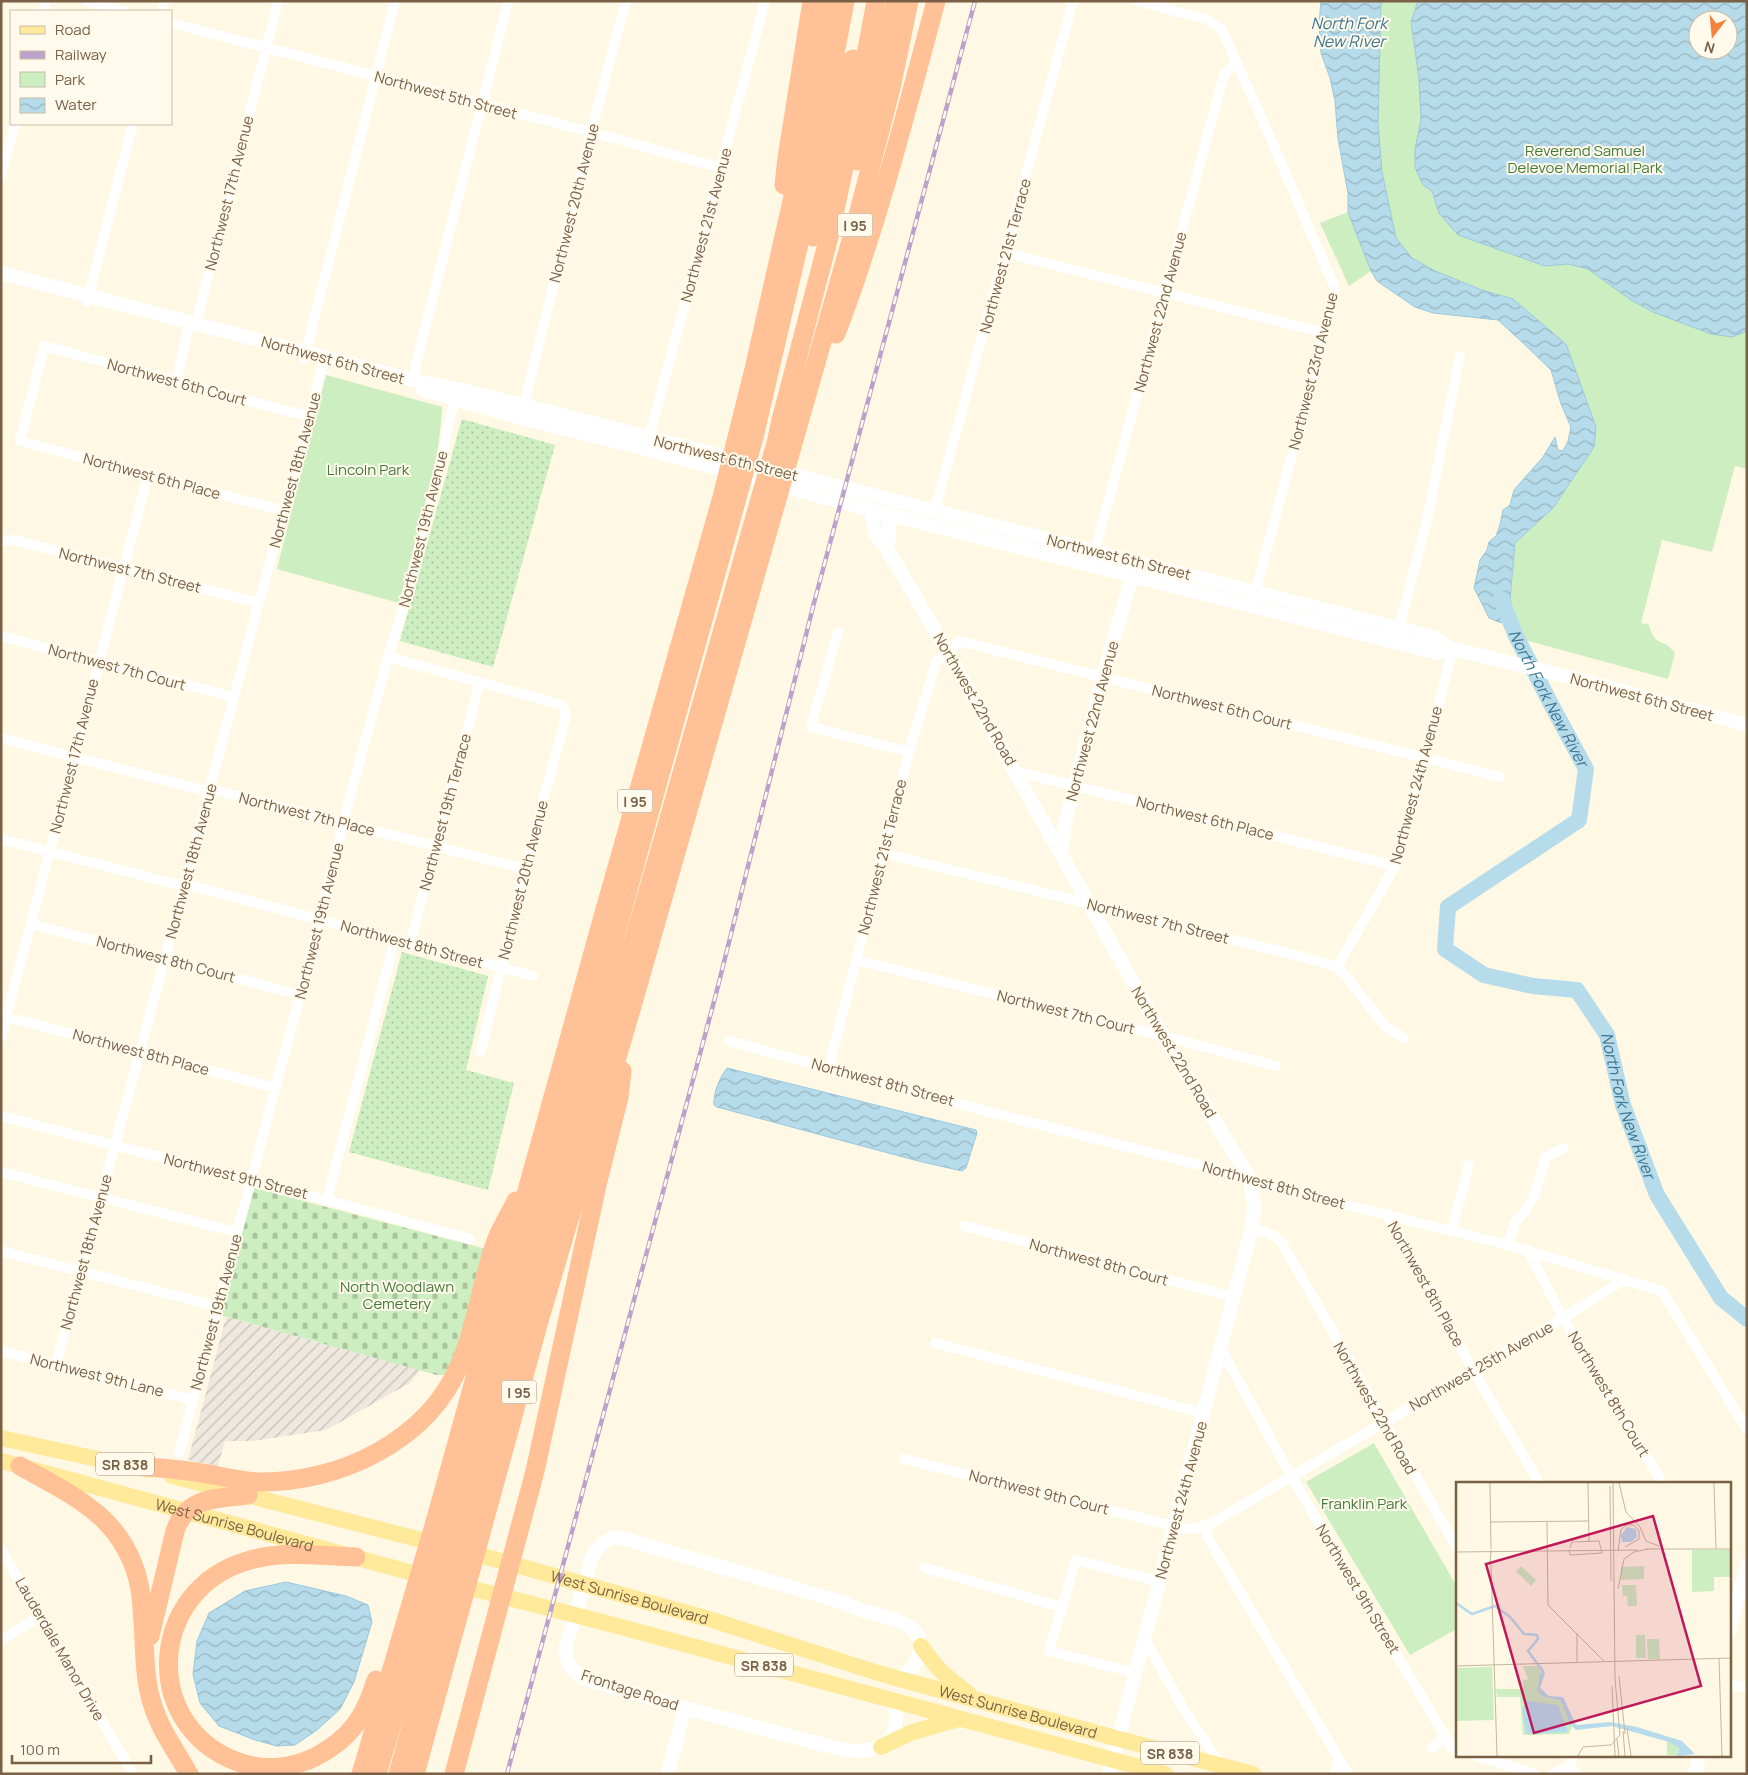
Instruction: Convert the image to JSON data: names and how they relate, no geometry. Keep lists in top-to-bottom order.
{
  "streets": {
    "highway": ["I 95"],
    "main road": ["SR 838", "West Sunrise Boulevard"],
    "street": [
      "Northwest 5th Street",
      "Northwest 17th Avenue",
      "Northwest 20th Avenue",
      "Northwest 21st Avenue",
      "Northwest 21st Terrace",
      "Northwest 22nd Avenue",
      "Northwest 6th Street",
      "Northwest 23rd Avenue",
      "Northwest 6th Court",
      "Northwest 18th Avenue",
      "Northwest 6th Place",
      "Northwest 19th Avenue",
      "Northwest 7th Street",
      "Northwest 7th Court",
      "Northwest 22nd Road",
      "Northwest 24th Avenue",
      "Northwest 19th Terrace",
      "Northwest 7th Place",
      "Northwest 8th Street",
      "Northwest 8th Court",
      "Northwest 8th Place",
      "Northwest 9th Street",
      "Northwest 25th Avenue",
      "Northwest 9th Lane",
      "Northwest 9th Court",
      "Lauderdale Manor Drive",
      "Frontage Road"
    ]
  },
  "crossings": [
    ["Northwest 5th Street", "Northwest 17th Avenue"],
    ["Northwest 5th Street", "Northwest 20th Avenue"],
    ["Northwest 5th Street", "Northwest 21st Avenue"],
    ["Northwest 17th Avenue", "Northwest 6th Street"],
    ["Northwest 17th Avenue", "Northwest 6th Court"],
    ["Northwest 17th Avenue", "Northwest 6th Place"],
    ["Northwest 17th Avenue", "Northwest 7th Street"],
    ["Northwest 17th Avenue", "Northwest 7th Court"],
    ["Northwest 17th Avenue", "Northwest 7th Place"],
    ["Northwest 17th Avenue", "Northwest 8th Street"],
    ["Northwest 17th Avenue", "Northwest 8th Court"],
    ["Northwest 17th Avenue", "Northwest 8th Place"],
    ["Northwest 20th Avenue", "Northwest 6th Street"],
    ["Northwest 20th Avenue", "Northwest 19th Terrace"],
    ["Northwest 20th Avenue", "Northwest 7th Place"],
    ["Northwest 20th Avenue", "Northwest 8th Street"],
    ["Northwest 21st Avenue", "Northwest 6th Street"],
    ["Northwest 21st Terrace", "Northwest 6th Street"],
    ["Northwest 21st Terrace", "Northwest 6th Court"],
    ["Northwest 21st Terrace", "Northwest 7th Street"],
    ["Northwest 21st Terrace", "Northwest 7th Court"],
    ["Northwest 21st Terrace", "Northwest 22nd Road"],
    ["Northwest 21st Terrace", "Northwest 8th Street"],
    ["Northwest 22nd Avenue", "Northwest 6th Street"],
    ["Northwest 22nd Avenue", "Northwest 23rd Avenue"],
    ["Northwest 22nd Avenue", "Northwest 6th Court"],
    ["Northwest 22nd Avenue", "Northwest 6th Place"],
    ["Northwest 22nd Avenue", "Northwest 22nd Road"],
    ["Northwest 6th Street", "Northwest 23rd Avenue"],
    ["Northwest 6th Street", "Northwest 18th Avenue"],
    ["Northwest 6th Street", "Northwest 19th Avenue"],
    ["Northwest 6th Street", "Northwest 22nd Road"],
    ["Northwest 6th Street", "Northwest 24th Avenue"],
    ["Northwest 6th Court", "Northwest 18th Avenue"],
    ["Northwest 6th Court", "Northwest 6th Place"],
    ["Northwest 6th Court", "Northwest 22nd Road"],
    ["Northwest 6th Court", "Northwest 24th Avenue"],
    ["Northwest 18th Avenue", "Northwest 6th Place"],
    ["Northwest 18th Avenue", "Northwest 7th Street"],
    ["Northwest 18th Avenue", "Northwest 7th Court"],
    ["Northwest 18th Avenue", "Northwest 7th Place"],
    ["Northwest 18th Avenue", "Northwest 8th Street"],
    ["Northwest 18th Avenue", "Northwest 8th Court"],
    ["Northwest 18th Avenue", "Northwest 8th Place"],
    ["Northwest 18th Avenue", "Northwest 9th Street"],
    ["Northwest 18th Avenue", "Northwest 9th Lane"],
    ["Northwest 6th Place", "Northwest 22nd Road"],
    ["Northwest 6th Place", "Northwest 24th Avenue"],
    ["Northwest 19th Avenue", "Northwest 7th Place"],
    ["Northwest 19th Avenue", "Northwest 8th Street"],
    ["Northwest 19th Avenue", "Northwest 8th Court"],
    ["Northwest 19th Avenue", "Northwest 8th Place"],
    ["Northwest 19th Avenue", "Northwest 9th Street"],
    ["Northwest 19th Avenue", "Northwest 9th Lane"],
    ["Northwest 7th Street", "Northwest 22nd Road"],
    ["Northwest 7th Street", "Northwest 24th Avenue"],
    ["Northwest 7th Court", "Northwest 22nd Road"],
    ["Northwest 22nd Road", "Northwest 24th Avenue"],
    ["Northwest 22nd Road", "Northwest 8th Street"],
    ["Northwest 22nd Road", "Northwest 25th Avenue"],
    ["Northwest 24th Avenue", "Northwest 8th Court"],
    ["Northwest 24th Avenue", "Northwest 9th Street"],
    ["Northwest 24th Avenue", "Northwest 9th Court"],
    ["Northwest 24th Avenue", "West Sunrise Boulevard"],
    ["Northwest 19th Terrace", "Northwest 7th Place"],
    ["Northwest 19th Terrace", "Northwest 8th Street"],
    ["Northwest 8th Street", "Northwest 8th Court"],
    ["Northwest 8th Street", "Northwest 8th Place"],
    ["Northwest 8th Street", "Northwest 25th Avenue"],
    ["Northwest 8th Court", "Northwest 25th Avenue"],
    ["Northwest 8th Place", "Northwest 25th Avenue"],
    ["Northwest 9th Street", "Northwest 25th Avenue"],
    ["Northwest 25th Avenue", "Northwest 9th Court"]
  ],
  "water": ["North Fork New River"],
  "parks": [
    "Reverend Samuel Delevoe Memorial Park",
    "Lincoln Park",
    "North Woodlawn Cemetery",
    "Franklin Park"
  ],
  "legend": [
    "Road",
    "Railway",
    "Park",
    "Water"
  ],
  "scale_bar": "100 m",
  "north": "bottom"
}
